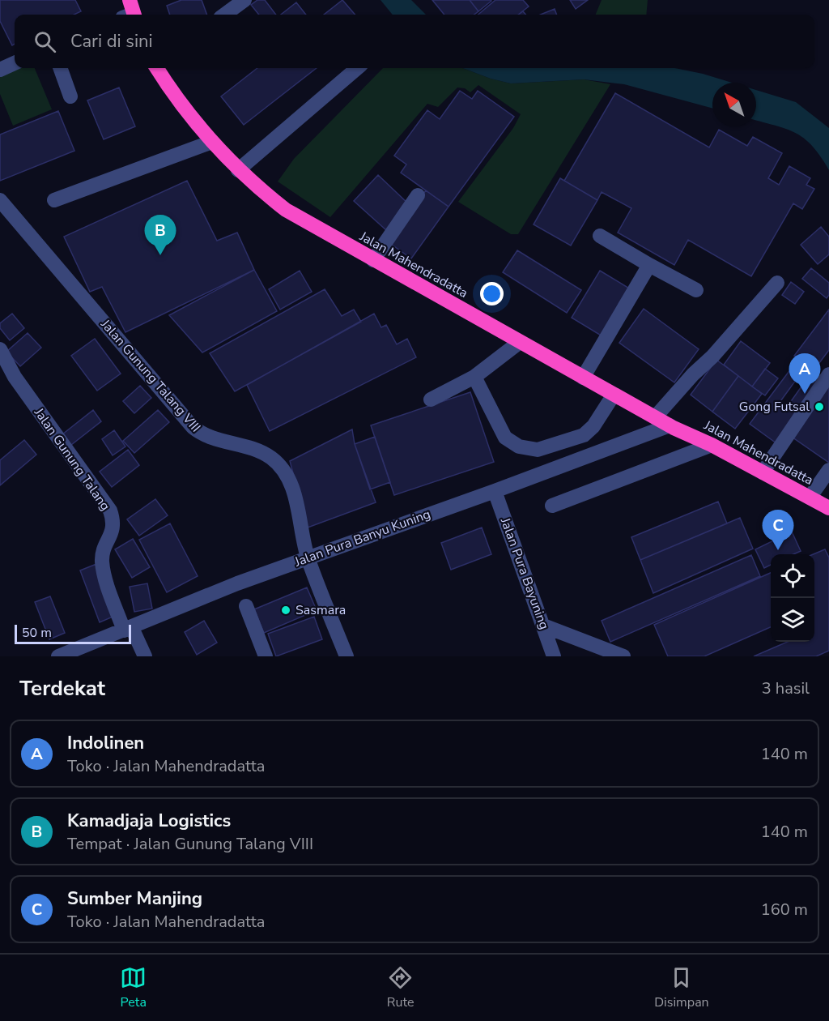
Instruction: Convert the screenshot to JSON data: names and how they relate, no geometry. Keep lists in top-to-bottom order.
{
  "streets": {
    "highway": ["Jalan Mahendradatta"],
    "street": [
      "Jalan Gunung Talang VIII",
      "Jalan Gunung Talang",
      "Jalan Pura Banyu Kuning",
      "Jalan Pura Bayuning"
    ]
  },
  "crossings": [
    ["Jalan Mahendradatta", "Jalan Pura Banyu Kuning"],
    ["Jalan Gunung Talang VIII", "Jalan Pura Banyu Kuning"],
    ["Jalan Gunung Talang", "Jalan Pura Banyu Kuning"],
    ["Jalan Pura Banyu Kuning", "Jalan Pura Bayuning"]
  ],
  "places": ["Gong Futsal", "Sasmara"],
  "scale_bar": "50 m",
  "north": "top left",
  "page": {
    "search": "Cari di sini",
    "pins": ["B", "A", "C"],
    "scale": "50 m",
    "heading": ["Terdekat", "3 hasil"],
    "list": [
      {
        "mark": "A",
        "name": "Indolinen",
        "note": "Toko · Jalan Mahendradatta",
        "value": "140 m"
      },
      {
        "mark": "B",
        "name": "Kamadjaja Logistics",
        "note": "Tempat · Jalan Gunung Talang VIII",
        "value": "140 m"
      },
      {
        "mark": "C",
        "name": "Sumber Manjing",
        "note": "Toko · Jalan Mahendradatta",
        "value": "160 m"
      }
    ],
    "nav": ["Peta", "Rute", "Disimpan"]
  }
}
